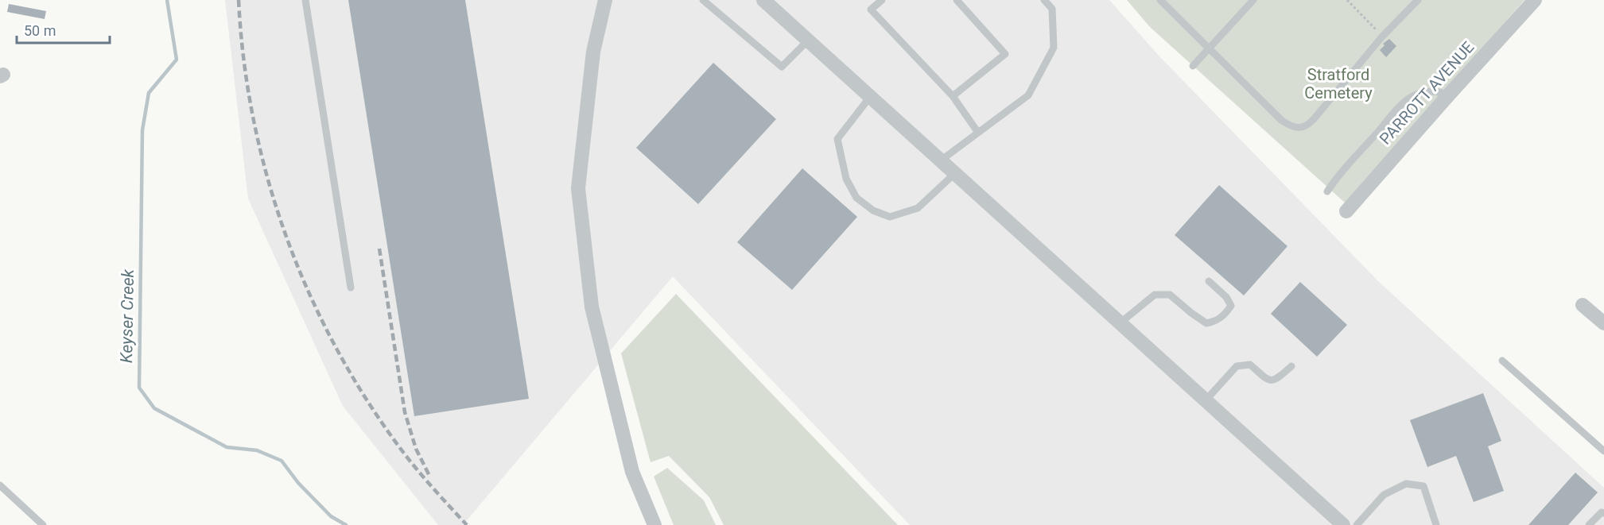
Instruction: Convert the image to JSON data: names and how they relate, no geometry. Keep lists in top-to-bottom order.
{
  "streets": {
    "street": ["PARROTT AVENUE"]
  },
  "water": ["Keyser Creek"],
  "parks": ["Stratford Cemetery"],
  "scale_bar": "50 m"
}
